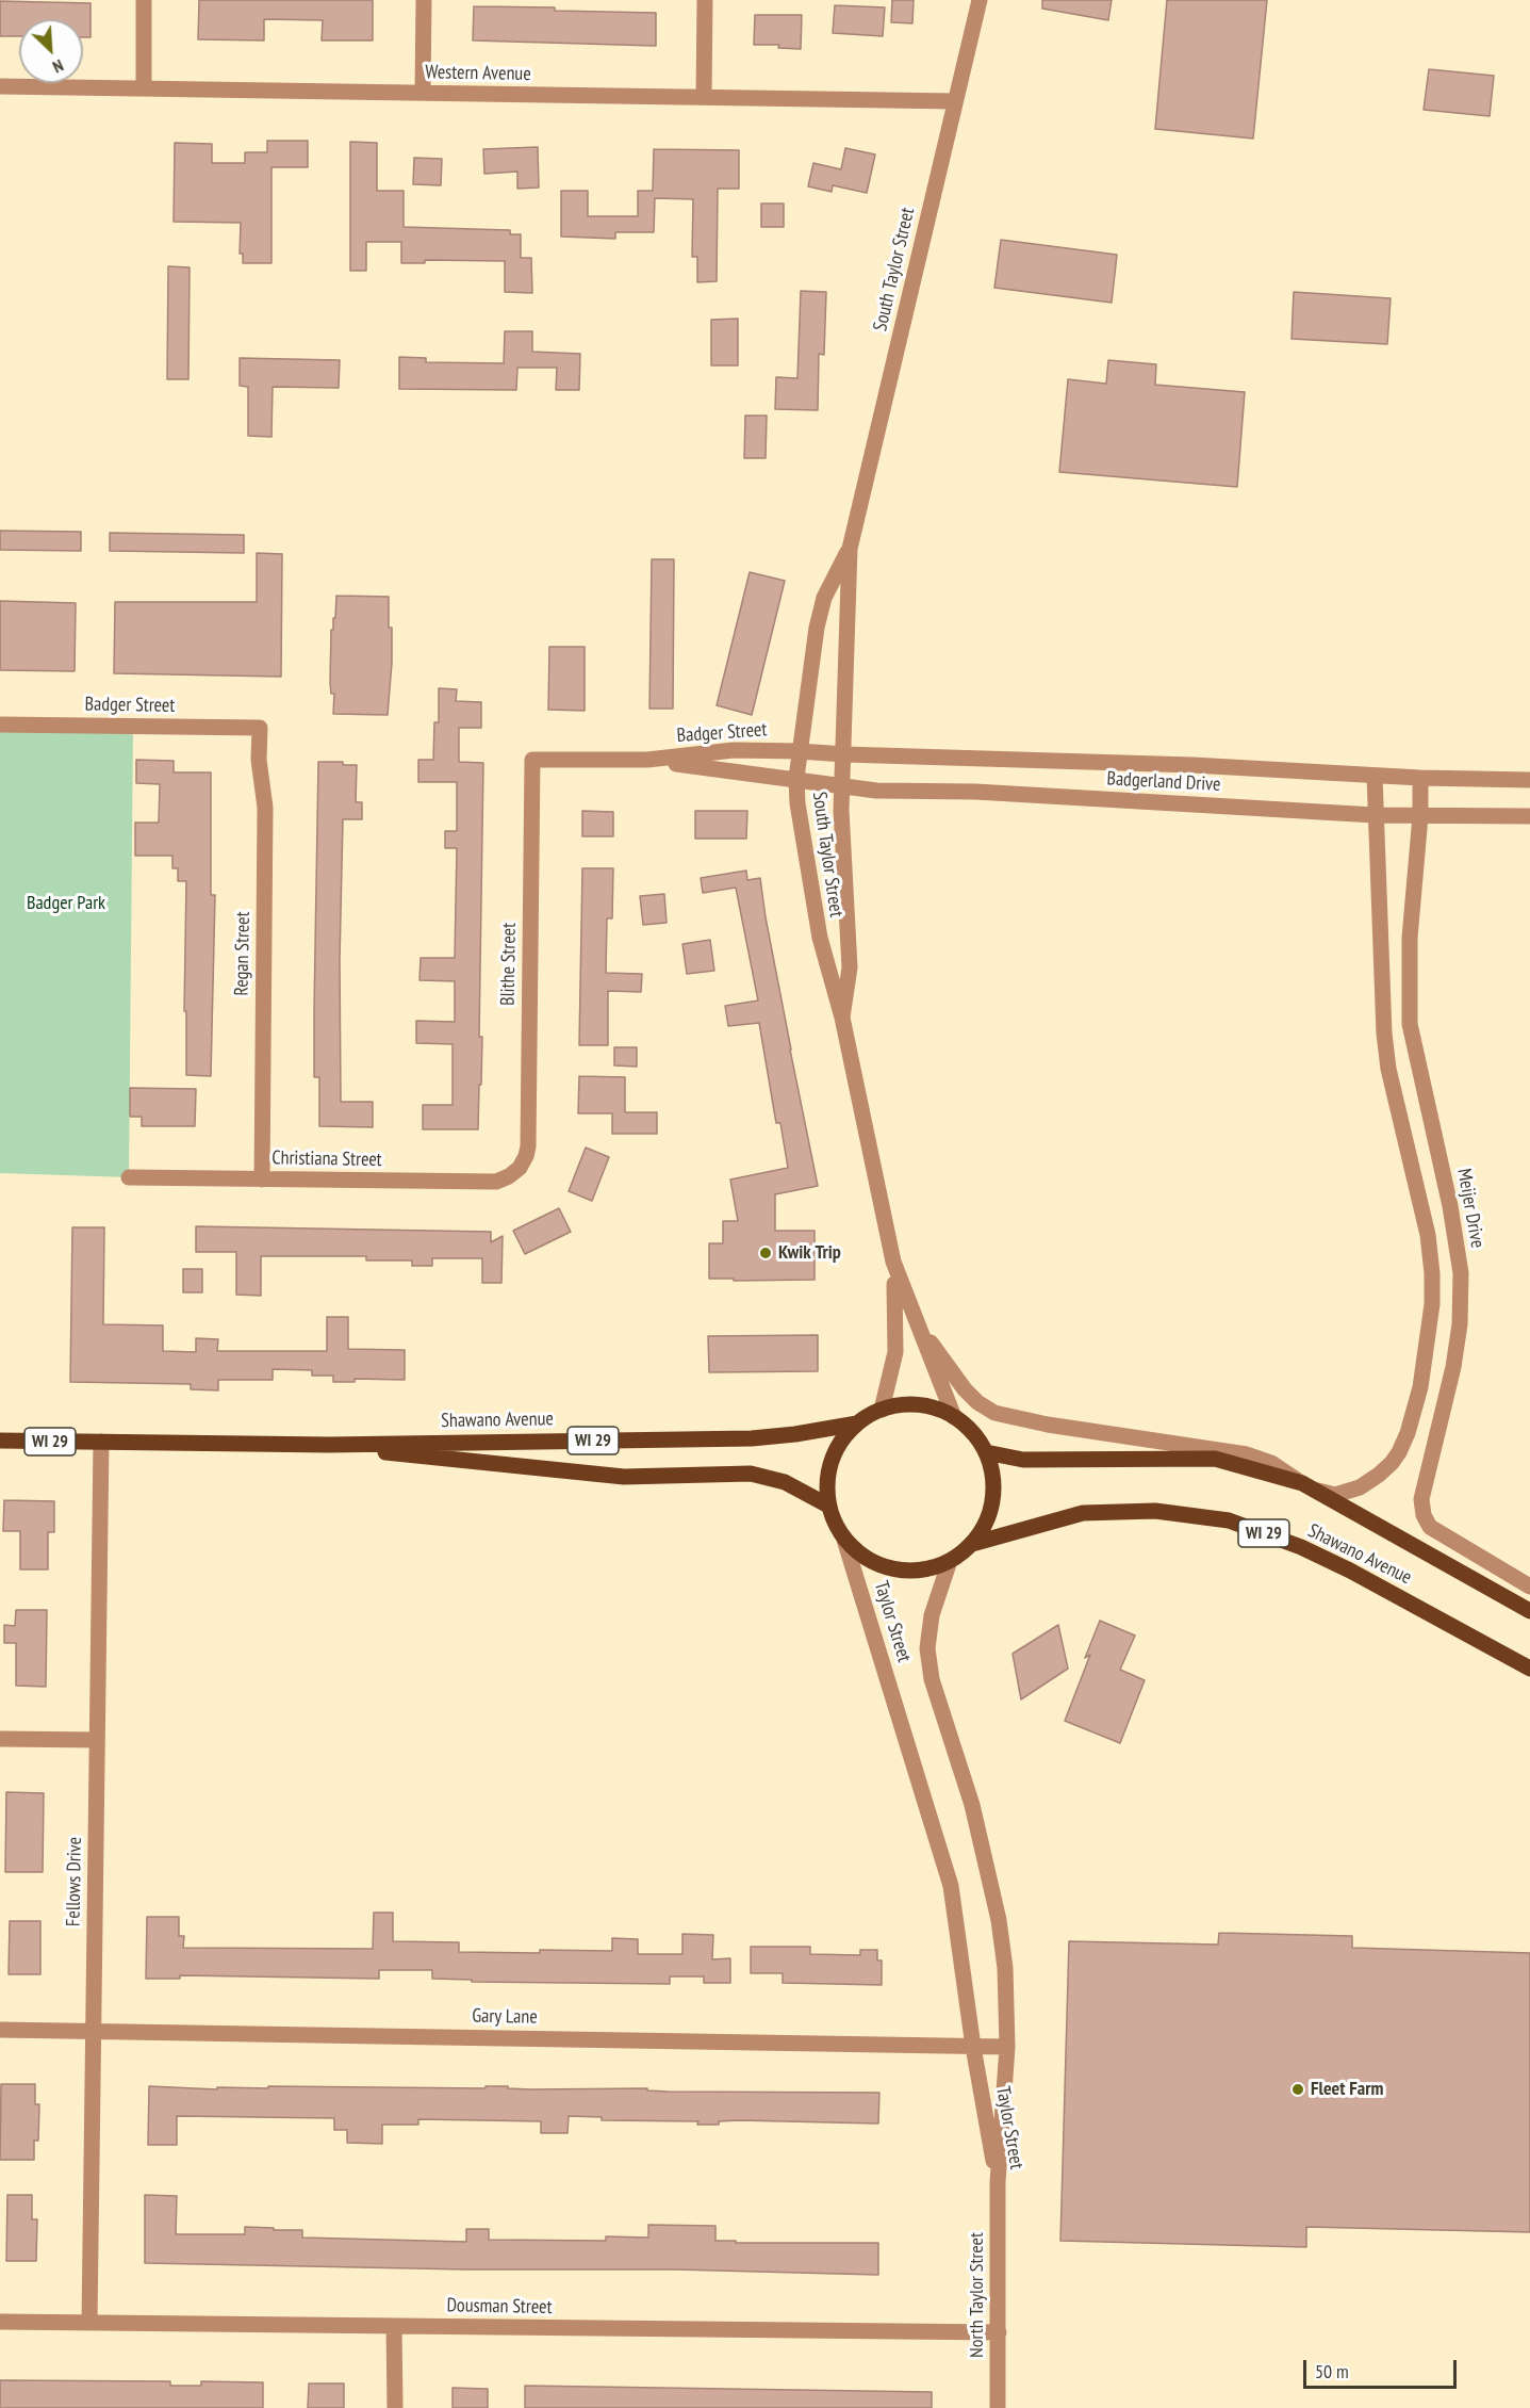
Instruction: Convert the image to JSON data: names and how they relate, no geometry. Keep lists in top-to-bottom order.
{
  "streets": {
    "main road": ["Shawano Avenue", "WI 29"],
    "street": [
      "Western Avenue",
      "South Taylor Street",
      "Badger Street",
      "Badgerland Drive",
      "Regan Street",
      "Blithe Street",
      "Christiana Street",
      "Meijer Drive",
      "Taylor Street",
      "Fellows Drive",
      "Gary Lane",
      "North Taylor Street",
      "Dousman Street"
    ]
  },
  "crossings": [
    ["Western Avenue", "South Taylor Street"],
    ["South Taylor Street", "Badger Street"],
    ["South Taylor Street", "Badgerland Drive"],
    ["South Taylor Street", "Shawano Avenue"],
    ["South Taylor Street", "WI 29"],
    ["South Taylor Street", "Taylor Street"],
    ["Badger Street", "Badgerland Drive"],
    ["Badger Street", "Regan Street"],
    ["Badger Street", "Blithe Street"],
    ["Badgerland Drive", "Meijer Drive"],
    ["Regan Street", "Christiana Street"],
    ["Blithe Street", "Christiana Street"],
    ["Shawano Avenue", "WI 29"],
    ["Shawano Avenue", "Taylor Street"],
    ["Shawano Avenue", "Fellows Drive"],
    ["WI 29", "Taylor Street"],
    ["Taylor Street", "Gary Lane"],
    ["Taylor Street", "North Taylor Street"],
    ["Fellows Drive", "Gary Lane"],
    ["Fellows Drive", "Dousman Street"],
    ["North Taylor Street", "Dousman Street"]
  ],
  "parks": ["Badger Park"],
  "places": ["Kwik Trip", "Fleet Farm"],
  "scale_bar": "50 m",
  "north": "bottom right"
}
